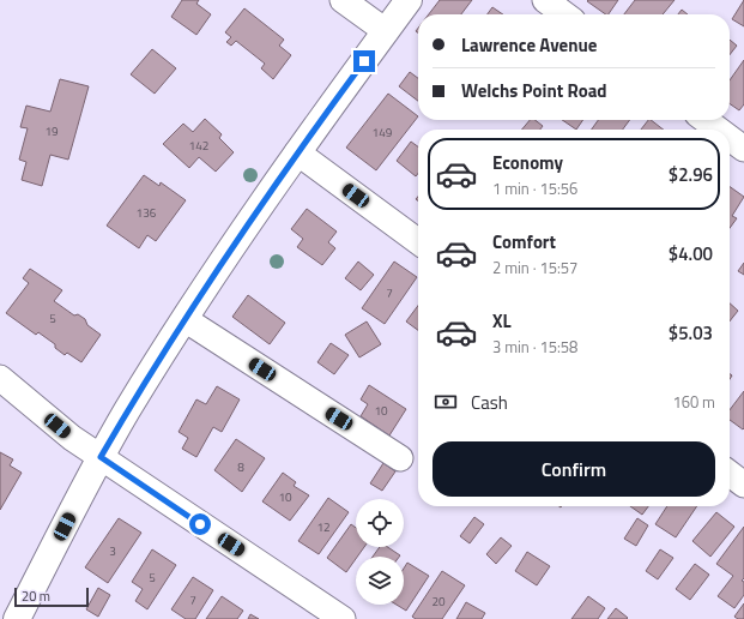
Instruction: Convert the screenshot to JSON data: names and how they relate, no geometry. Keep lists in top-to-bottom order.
{
  "house_numbers": [
    "19",
    "149",
    "142",
    "136",
    "7",
    "5",
    "10",
    "8",
    "10",
    "12",
    "3",
    "5",
    "7",
    "20"
  ],
  "scale_bar": "20 m",
  "page": {
    "banner": ["Lawrence Avenue", "Welchs Point Road"],
    "list": [
      {
        "name": "Economy",
        "note": "1 min · 15:56",
        "value": "$2.96"
      },
      {
        "name": "Comfort",
        "note": "2 min · 15:57",
        "value": "$4.00"
      },
      {
        "name": "XL",
        "note": "3 min · 15:58",
        "value": "$5.03"
      }
    ],
    "pay": ["Cash", "160 m"],
    "buttons": "Confirm",
    "scale": "20 m"
  }
}
